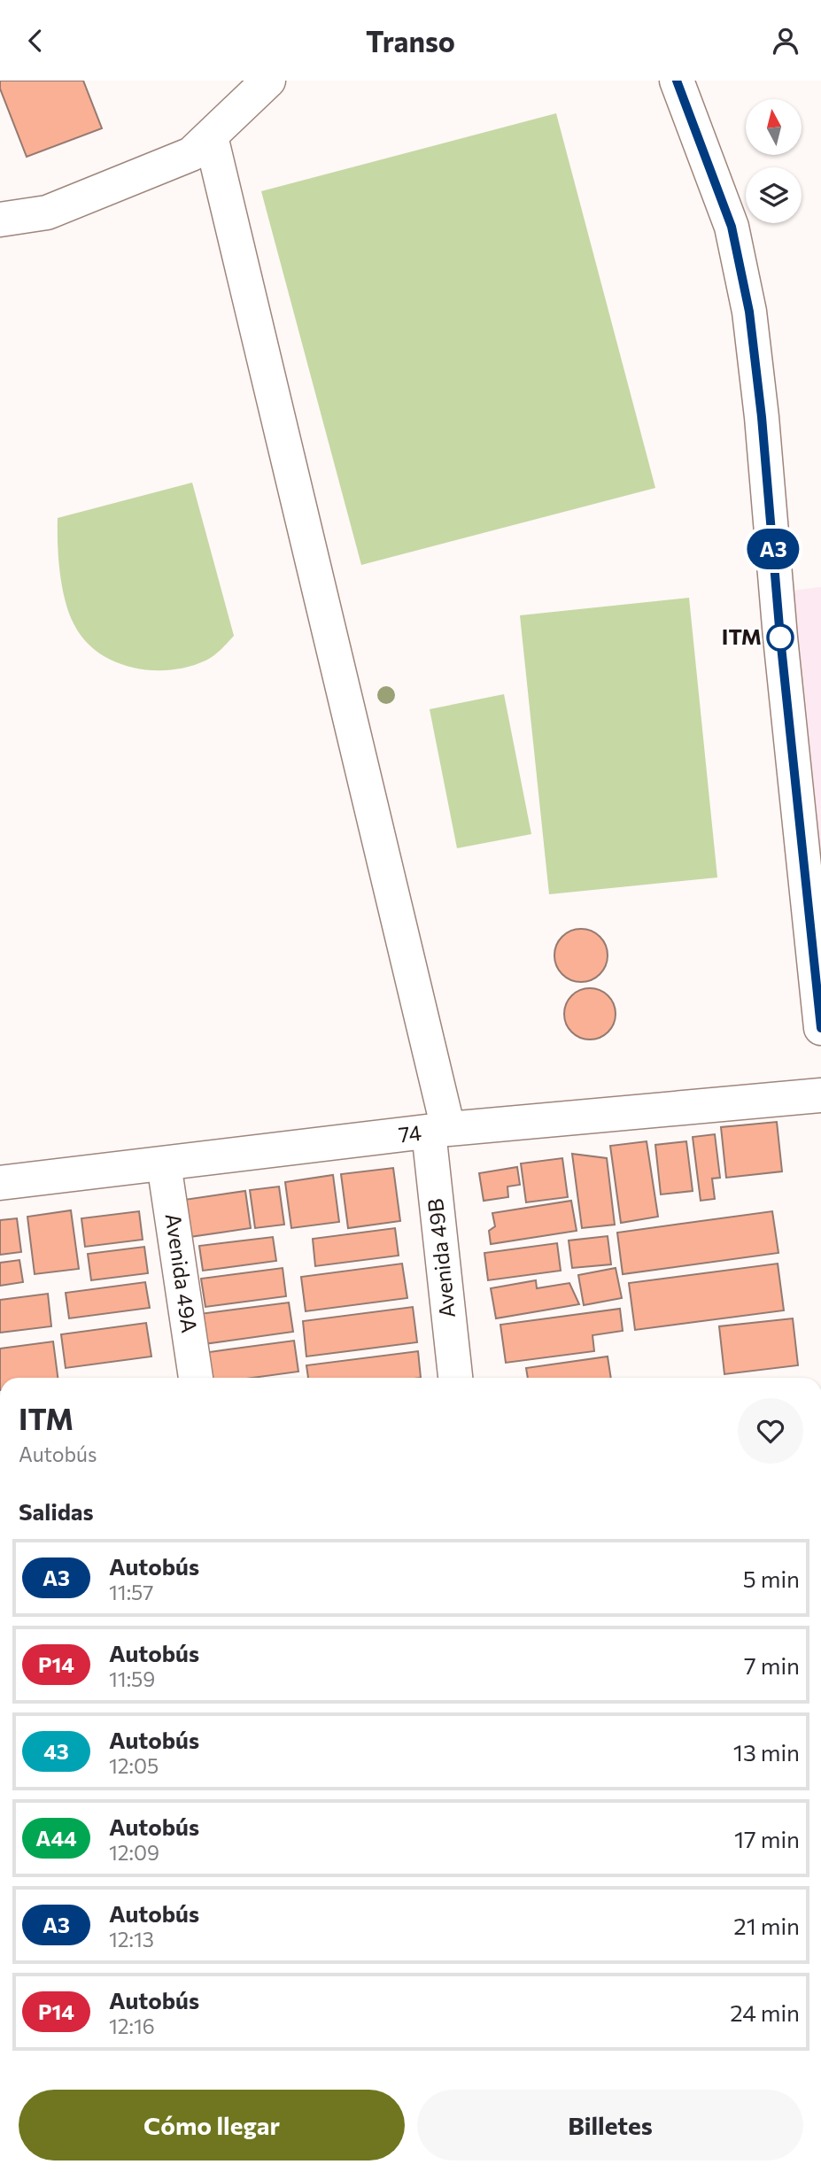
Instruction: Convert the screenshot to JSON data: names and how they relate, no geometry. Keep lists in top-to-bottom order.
{
  "streets": {
    "street": ["74", "Avenida 49B", "Avenida 49A"]
  },
  "crossings": [
    ["74", "Avenida 49B"],
    ["74", "Avenida 49A"]
  ],
  "places": ["ITM"],
  "lines": ["bus line A3"],
  "north": "top",
  "page": {
    "header": "Transo",
    "on_map": "A3",
    "heading": [
      ["ITM", "Autobús"],
      "Salidas"
    ],
    "list": [
      {
        "mark": "A3",
        "name": "Autobús",
        "note": "11:57",
        "value": "5 min"
      },
      {
        "mark": "P14",
        "name": "Autobús",
        "note": "11:59",
        "value": "7 min"
      },
      {
        "mark": "43",
        "name": "Autobús",
        "note": "12:05",
        "value": "13 min"
      },
      {
        "mark": "A44",
        "name": "Autobús",
        "note": "12:09",
        "value": "17 min"
      },
      {
        "mark": "A3",
        "name": "Autobús",
        "note": "12:13",
        "value": "21 min"
      },
      {
        "mark": "P14",
        "name": "Autobús",
        "note": "12:16",
        "value": "24 min"
      }
    ],
    "buttons": ["Cómo llegar", "Billetes"]
  }
}
